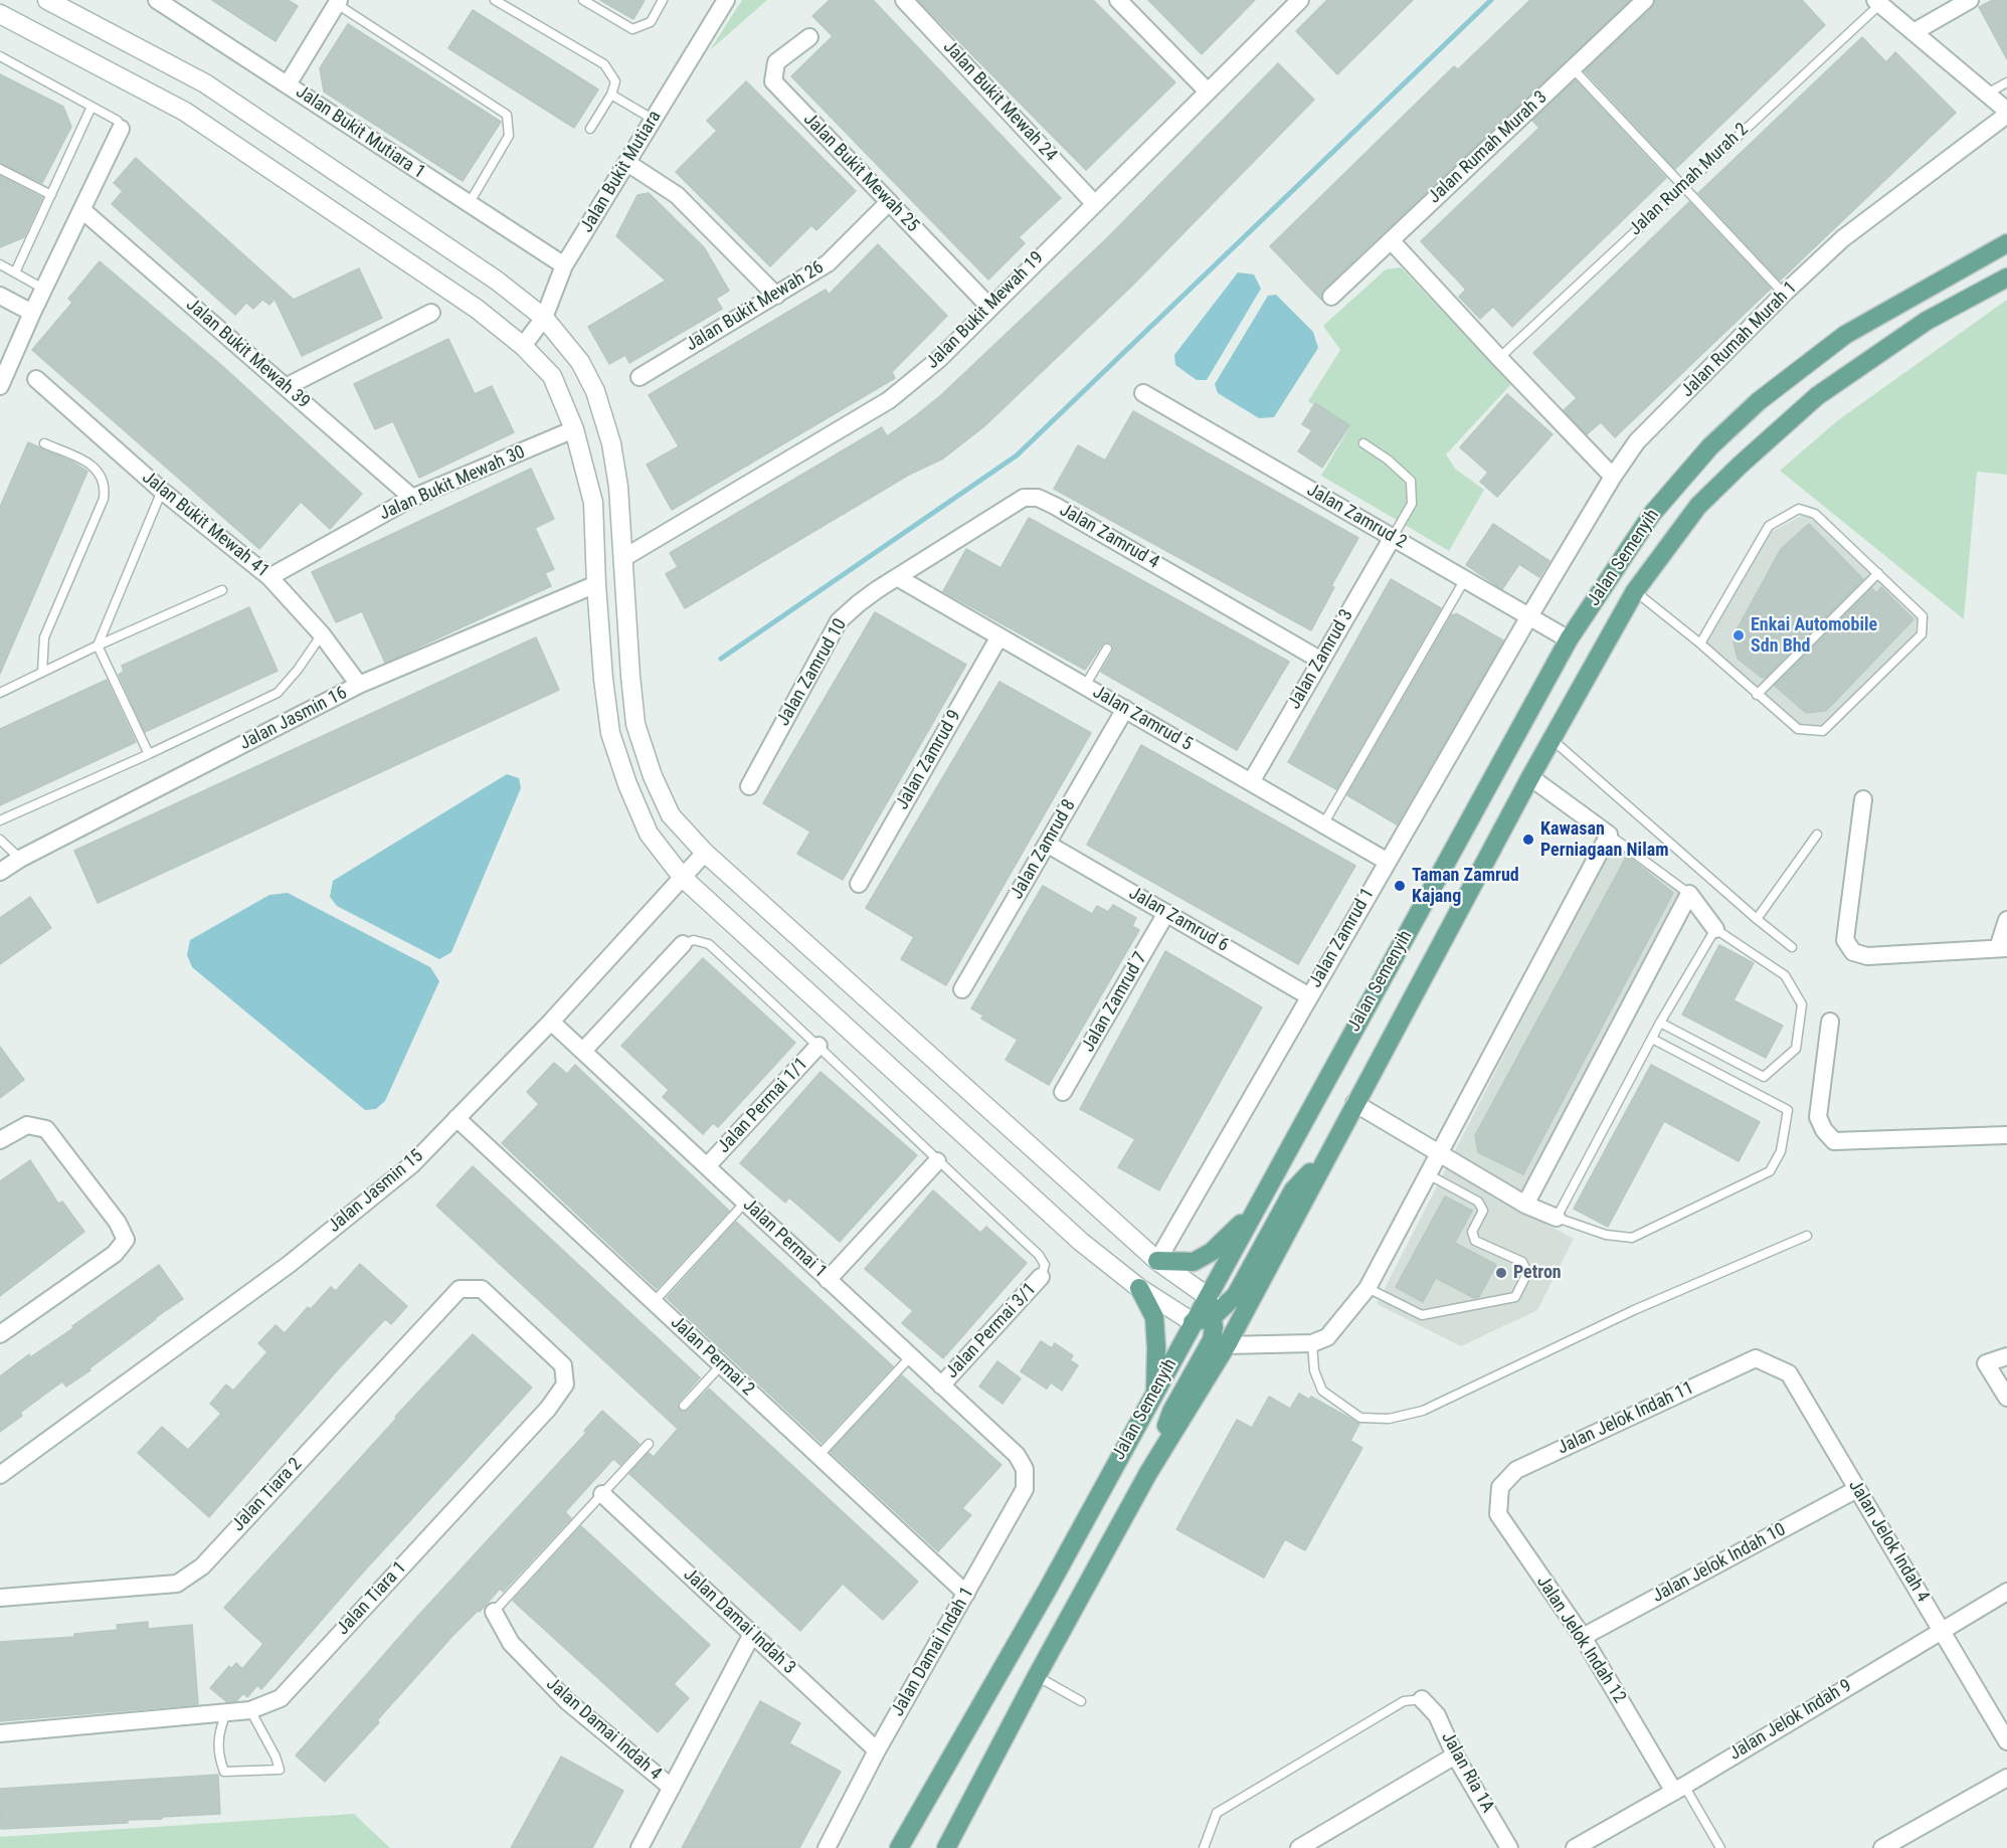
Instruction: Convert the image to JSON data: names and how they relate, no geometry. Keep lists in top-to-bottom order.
{
  "streets": {
    "main road": ["Jalan Semenyih"],
    "street": [
      "Jalan Bukit Mewah 24",
      "Jalan Bukit Mutiara 1",
      "Jalan Rumah Murah 3",
      "Jalan Bukit Mutiara",
      "Jalan Bukit Mewah 25",
      "Jalan Bukit Mewah 26",
      "Jalan Bukit Mewah 19",
      "Jalan Rumah Murah 1",
      "Jalan Bukit Mewah 39",
      "Jalan Bukit Mewah 30",
      "Jalan Zamrud 2",
      "Jalan Bukit Mewah 41",
      "Jalan Zamrud 4",
      "Jalan Zamrud 3",
      "Jalan Zamrud 10",
      "Jalan Jasmin 16",
      "Jalan Zamrud 5",
      "Jalan Zamrud 9",
      "Jalan Zamrud 8",
      "Jalan Zamrud 6",
      "Jalan Zamrud 1",
      "Jalan Zamrud 7",
      "Jalan Permai 1/1",
      "Jalan Jasmin 15",
      "Jalan Permai 1",
      "Jalan Permai 3/1",
      "Jalan Permai 2",
      "Jalan Jelok Indah 11",
      "Jalan Tiara 2",
      "Jalan Jelok Indah 4",
      "Jalan Jelok Indah 10",
      "Jalan Tiara 1",
      "Jalan Damai Indah 3",
      "Jalan Jelok Indah 12",
      "Jalan Damai Indah 1",
      "Jalan Jelok Indah 9",
      "Jalan Damai Indah 4",
      "Jalan Ria 1A"
    ],
    "lane": ["Jalan Rumah Murah 2"]
  },
  "crossings": [
    ["Jalan Bukit Mewah 24", "Jalan Bukit Mewah 19"],
    ["Jalan Bukit Mutiara 1", "Jalan Bukit Mutiara"],
    ["Jalan Bukit Mewah 25", "Jalan Bukit Mewah 26"],
    ["Jalan Bukit Mewah 25", "Jalan Bukit Mewah 19"],
    ["Jalan Rumah Murah 1", "Jalan Zamrud 2"],
    ["Jalan Rumah Murah 1", "Jalan Zamrud 1"],
    ["Jalan Bukit Mewah 39", "Jalan Bukit Mewah 30"],
    ["Jalan Bukit Mewah 30", "Jalan Bukit Mewah 41"],
    ["Jalan Zamrud 2", "Jalan Semenyih"],
    ["Jalan Zamrud 2", "Jalan Zamrud 3"],
    ["Jalan Zamrud 2", "Jalan Zamrud 1"],
    ["Jalan Bukit Mewah 41", "Jalan Jasmin 16"],
    ["Jalan Zamrud 4", "Jalan Zamrud 3"],
    ["Jalan Zamrud 4", "Jalan Zamrud 10"],
    ["Jalan Zamrud 4", "Jalan Zamrud 5"],
    ["Jalan Zamrud 3", "Jalan Zamrud 5"],
    ["Jalan Zamrud 10", "Jalan Zamrud 5"],
    ["Jalan Zamrud 5", "Jalan Zamrud 9"],
    ["Jalan Zamrud 5", "Jalan Zamrud 8"],
    ["Jalan Zamrud 5", "Jalan Zamrud 1"],
    ["Jalan Zamrud 8", "Jalan Zamrud 6"],
    ["Jalan Zamrud 6", "Jalan Zamrud 1"],
    ["Jalan Zamrud 6", "Jalan Zamrud 7"],
    ["Jalan Permai 1/1", "Jalan Permai 1"],
    ["Jalan Jasmin 15", "Jalan Permai 1"],
    ["Jalan Jasmin 15", "Jalan Permai 2"],
    ["Jalan Permai 1", "Jalan Permai 3/1"],
    ["Jalan Permai 1", "Jalan Damai Indah 1"],
    ["Jalan Permai 2", "Jalan Damai Indah 1"],
    ["Jalan Jelok Indah 11", "Jalan Jelok Indah 4"],
    ["Jalan Jelok Indah 11", "Jalan Jelok Indah 12"],
    ["Jalan Tiara 2", "Jalan Tiara 1"],
    ["Jalan Jelok Indah 4", "Jalan Jelok Indah 10"],
    ["Jalan Jelok Indah 4", "Jalan Jelok Indah 9"],
    ["Jalan Jelok Indah 10", "Jalan Jelok Indah 12"],
    ["Jalan Damai Indah 3", "Jalan Damai Indah 1"],
    ["Jalan Jelok Indah 12", "Jalan Jelok Indah 9"]
  ],
  "places": [
    "Enkai Automobile Sdn Bhd",
    "Kawasan Perniagaan Nilam",
    "Taman Zamrud Kajang",
    "Petron"
  ]
}
